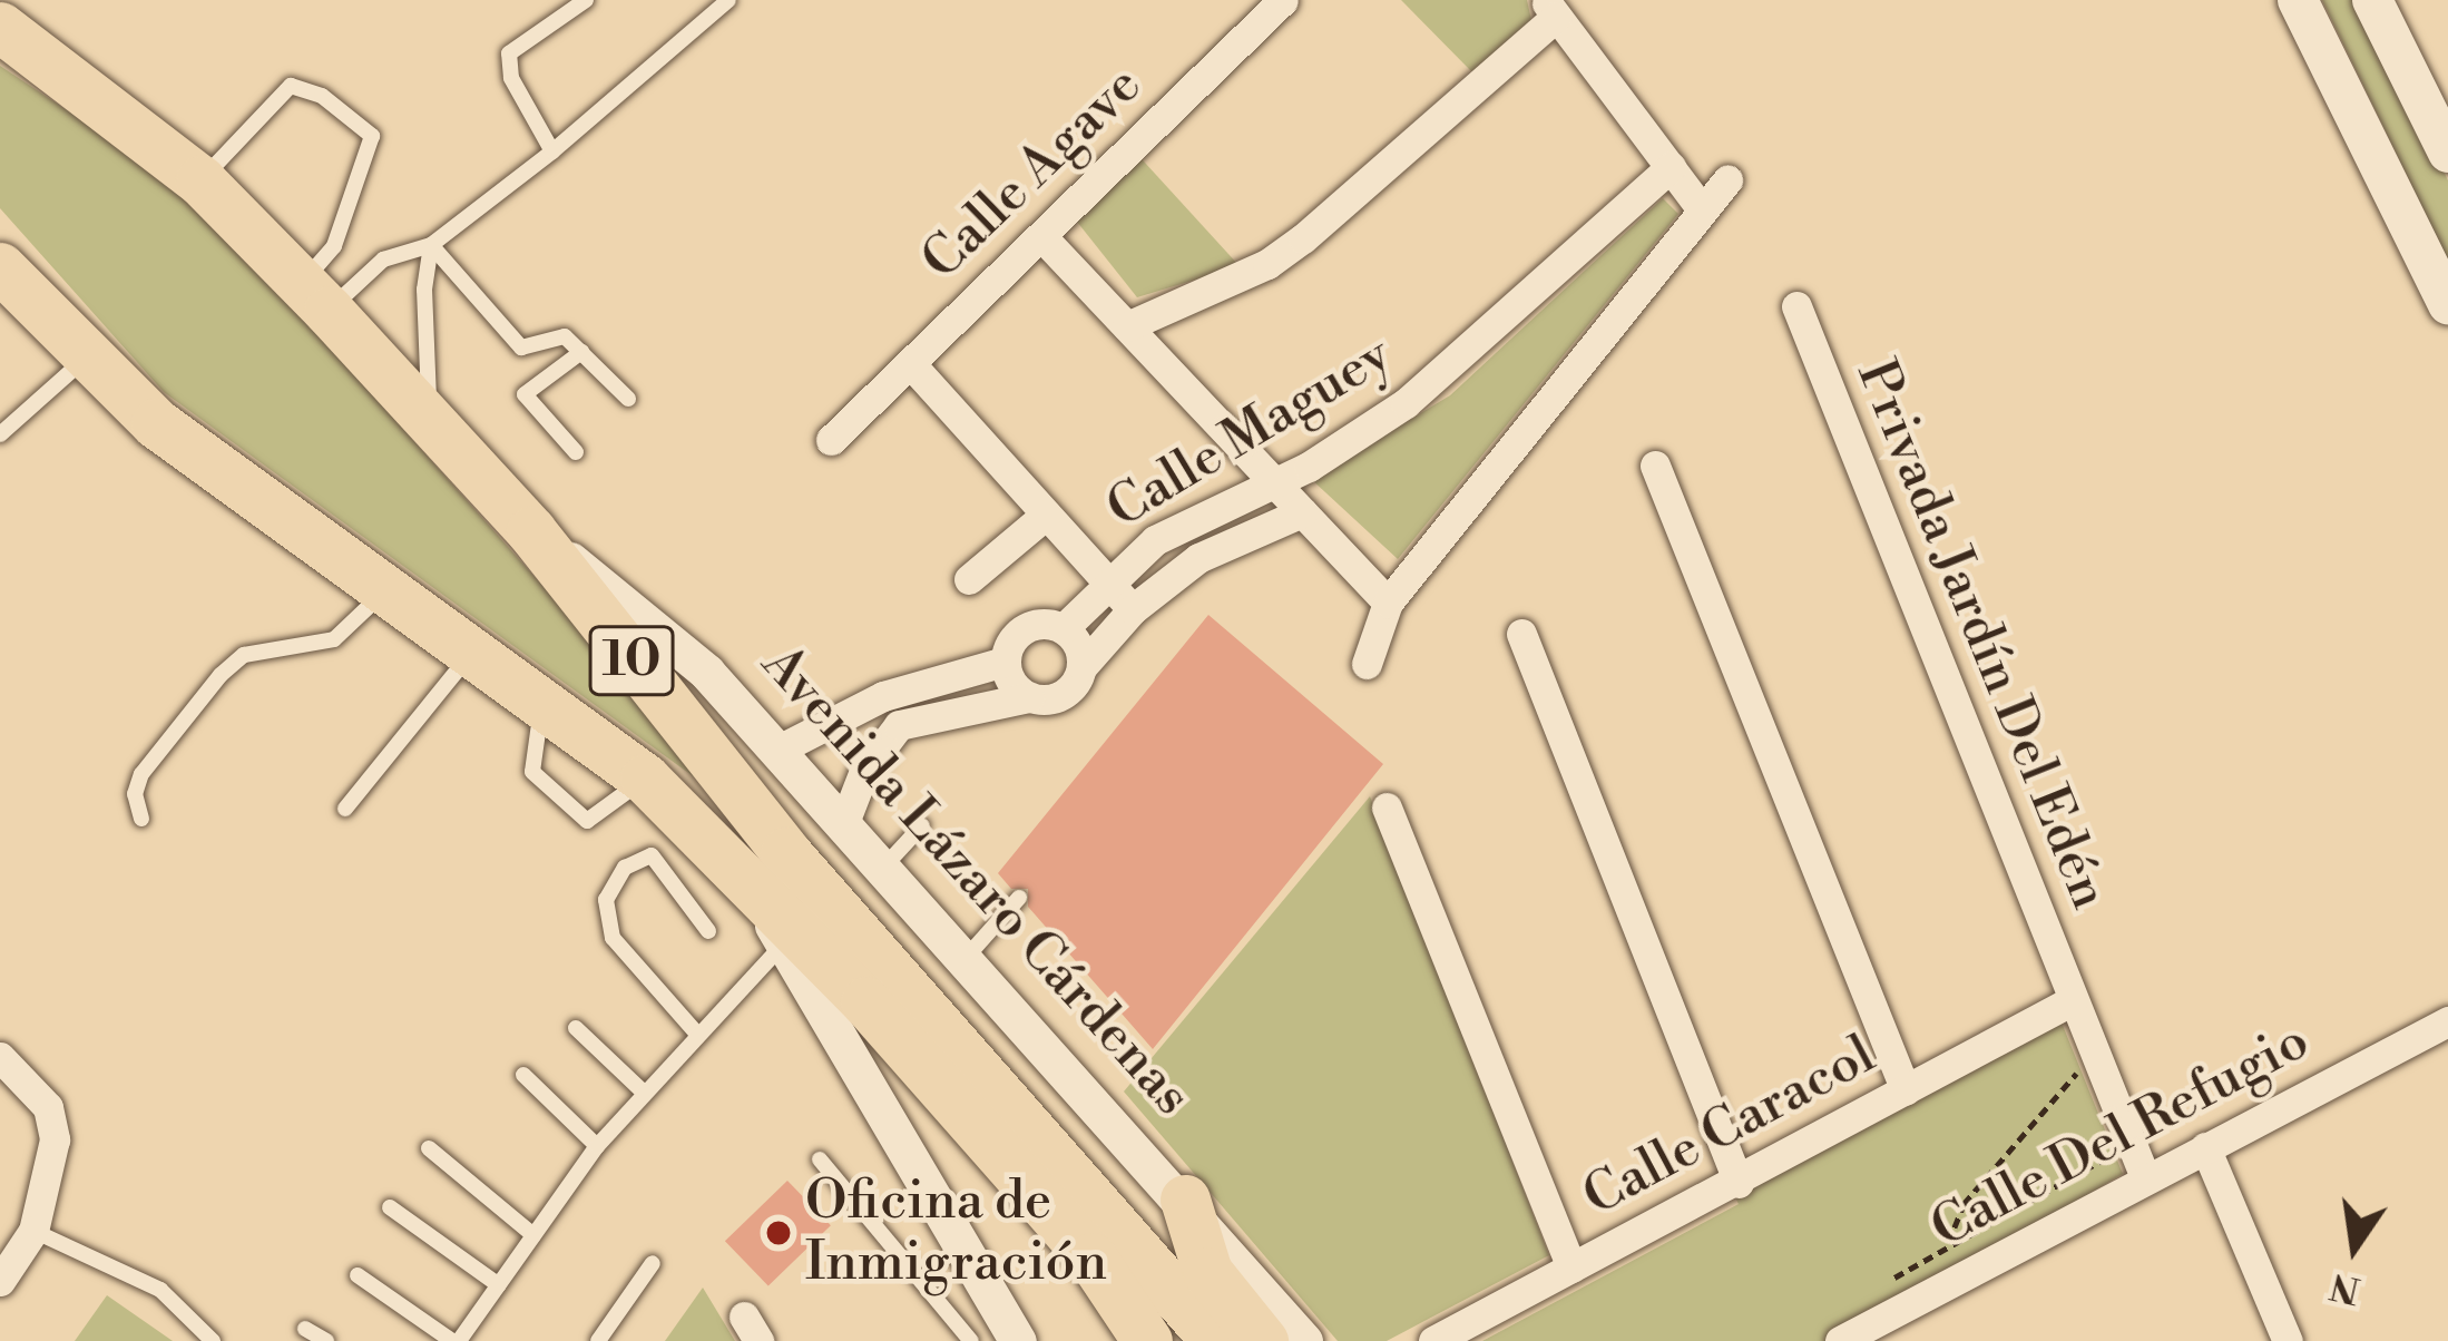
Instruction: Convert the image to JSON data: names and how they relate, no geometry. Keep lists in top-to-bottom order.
{
  "streets": {
    "highway": ["10", "Avenida Lázaro Cárdenas"],
    "street": [
      "Calle Agave",
      "Calle Maguey",
      "Privada Jardín Del Edén",
      "Calle Caracol",
      "Calle Del Refugio"
    ]
  },
  "crossings": [
    ["Privada Jardín Del Edén", "Calle Caracol"],
    ["Privada Jardín Del Edén", "Calle Del Refugio"]
  ],
  "places": ["Oficina de Inmigración"],
  "north": "bottom"
}
